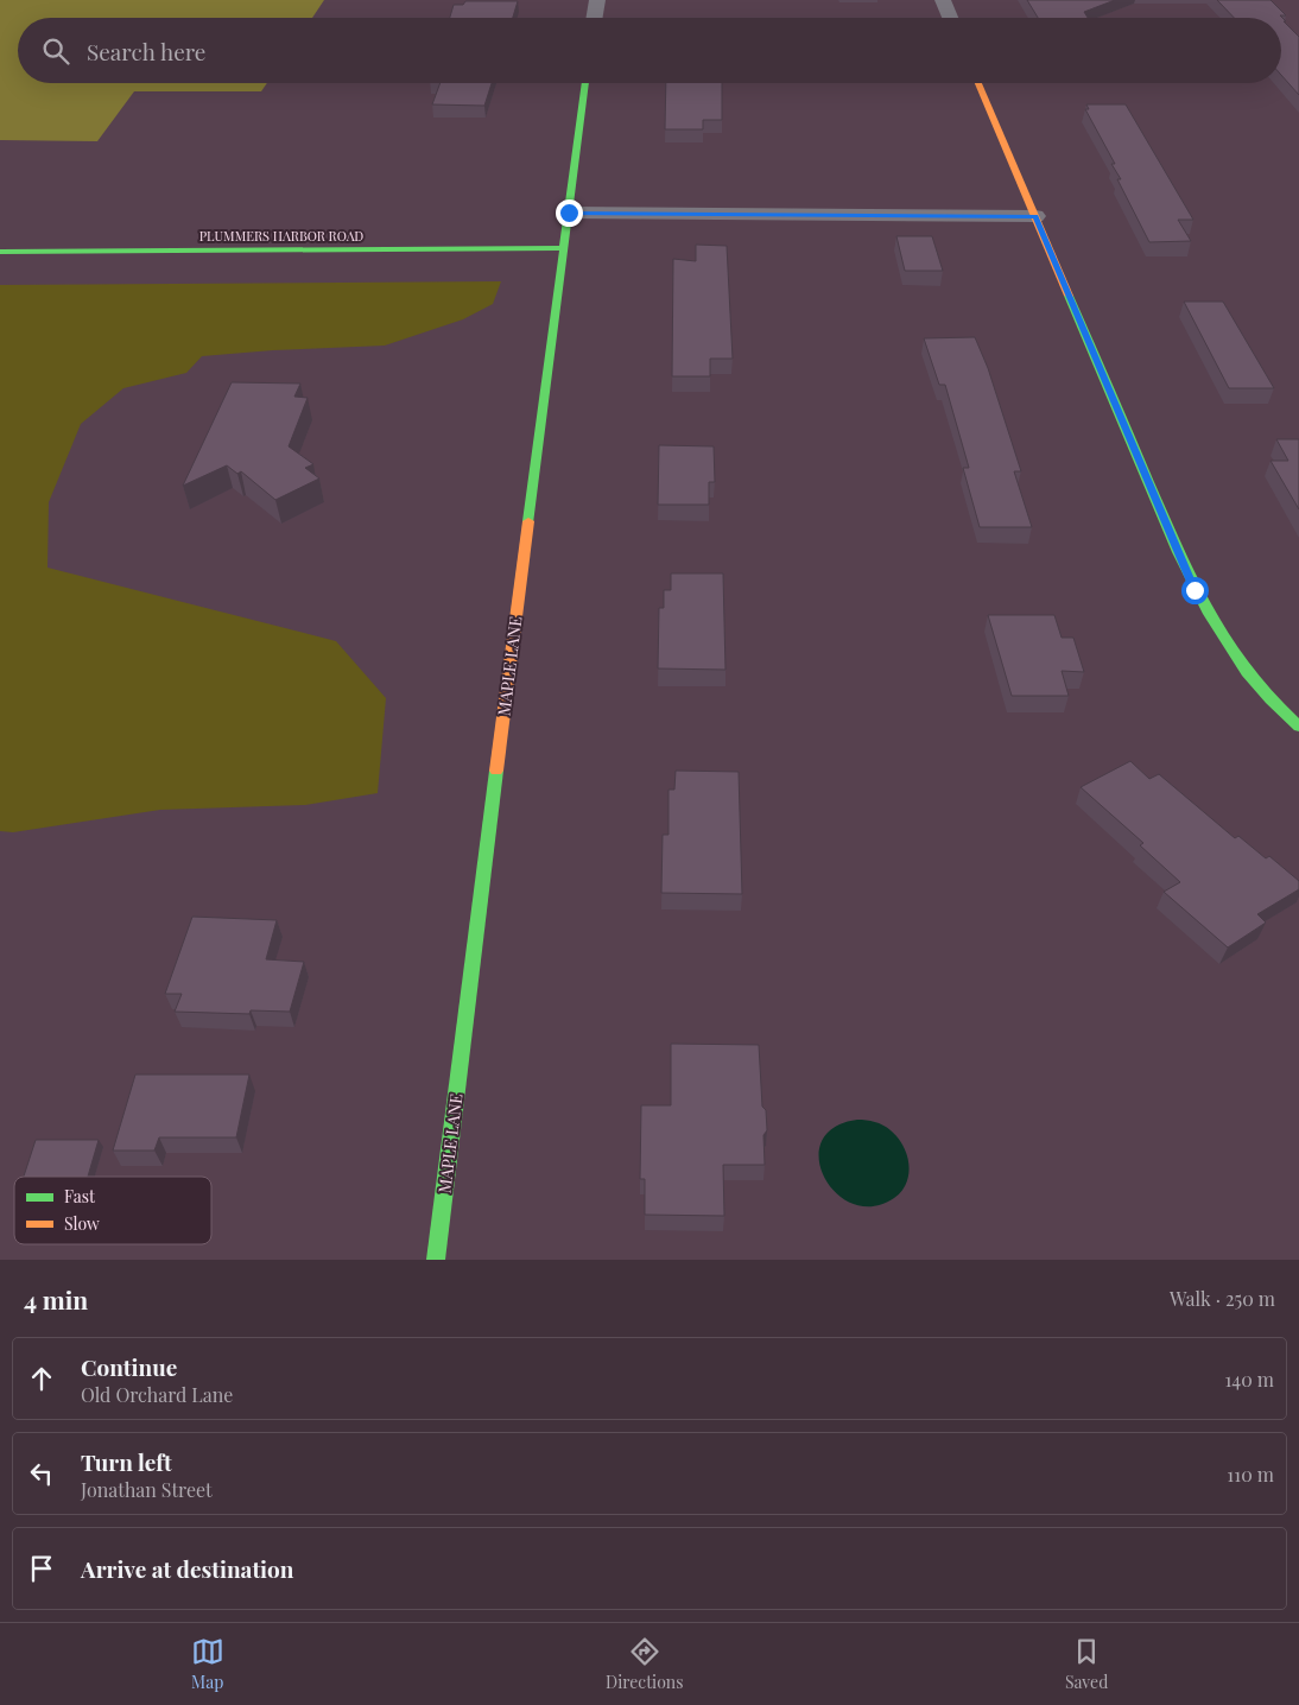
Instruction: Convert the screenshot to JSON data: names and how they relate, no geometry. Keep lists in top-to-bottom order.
{
  "streets": {
    "street": ["PLUMMERS HARBOR ROAD", "MAPLE LANE"]
  },
  "crossings": [
    ["PLUMMERS HARBOR ROAD", "MAPLE LANE"]
  ],
  "legend": ["Fast", "Slow"],
  "page": {
    "search": "Search here",
    "heading": ["4 min", "Walk · 250 m"],
    "list": [
      ["Continue", "Old Orchard Lane", "140 m"],
      ["Turn left", "Jonathan Street", "110 m"],
      "Arrive at destination"
    ],
    "nav": ["Map", "Directions", "Saved"]
  }
}
